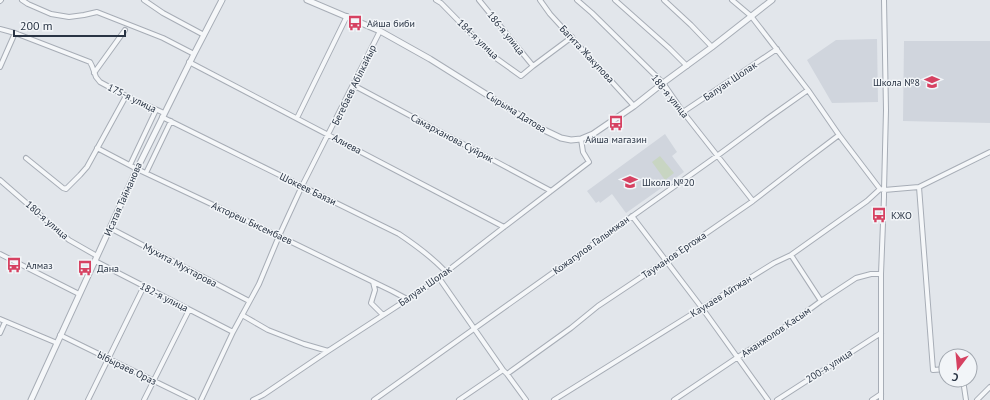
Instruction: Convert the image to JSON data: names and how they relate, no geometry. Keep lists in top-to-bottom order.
{
  "streets": {
    "street": [
      "186-я улица",
      "184-я улица",
      "Багита Жакупова",
      "Балуан Шолак",
      "Бегебаев Абілкайыр",
      "188-я улица",
      "175-я улица",
      "Сырыма Датова",
      "Самарханова Суйрик",
      "Алиева",
      "Шокеев Баязи",
      "Исатая Тайманова",
      "180-я улица",
      "Актореш Бисембаев",
      "Кожагулов Галымжан",
      "Тауманов Ергожа",
      "Мухита Мухтарова",
      "Каукаев Айтжан",
      "182-я улица",
      "Аманжолов Касым",
      "200-я улица",
      "Ыбыраев Ораз"
    ]
  },
  "crossings": [
    ["186-я улица", "184-я улица"],
    ["Балуан Шолак", "188-я улица"],
    ["Балуан Шолак", "Сырыма Датова"],
    ["Балуан Шолак", "Самарханова Суйрик"],
    ["Балуан Шолак", "Алиева"],
    ["Балуан Шолак", "Шокеев Баязи"],
    ["Балуан Шолак", "Актореш Бисембаев"],
    ["Бегебаев Абілкайыр", "Сырыма Датова"],
    ["Бегебаев Абілкайыр", "Самарханова Суйрик"],
    ["Бегебаев Абілкайыр", "Алиева"],
    ["Бегебаев Абілкайыр", "Шокеев Баязи"],
    ["Бегебаев Абілкайыр", "Актореш Бисембаев"],
    ["Бегебаев Абілкайыр", "Мухита Мухтарова"],
    ["Бегебаев Абілкайыр", "182-я улица"],
    ["188-я улица", "Кожагулов Галымжан"],
    ["188-я улица", "Тауманов Ергожа"],
    ["175-я улица", "Шокеев Баязи"],
    ["175-я улица", "Исатая Тайманова"],
    ["Алиева", "Исатая Тайманова"],
    ["Шокеев Баязи", "Исатая Тайманова"],
    ["Исатая Тайманова", "180-я улица"],
    ["Исатая Тайманова", "Актореш Бисембаев"],
    ["Исатая Тайманова", "Мухита Мухтарова"],
    ["Исатая Тайманова", "182-я улица"],
    ["Исатая Тайманова", "Ыбыраев Ораз"],
    ["180-я улица", "182-я улица"]
  ],
  "places": {
    "bus stop": [
      "Айша биби",
      "Айша магазин",
      "КЖО",
      "Алмаз",
      "Дана"
    ],
    "school or university": ["Школа №8", "Школа №20"]
  },
  "scale_bar": "200 m",
  "north": "bottom"
}
